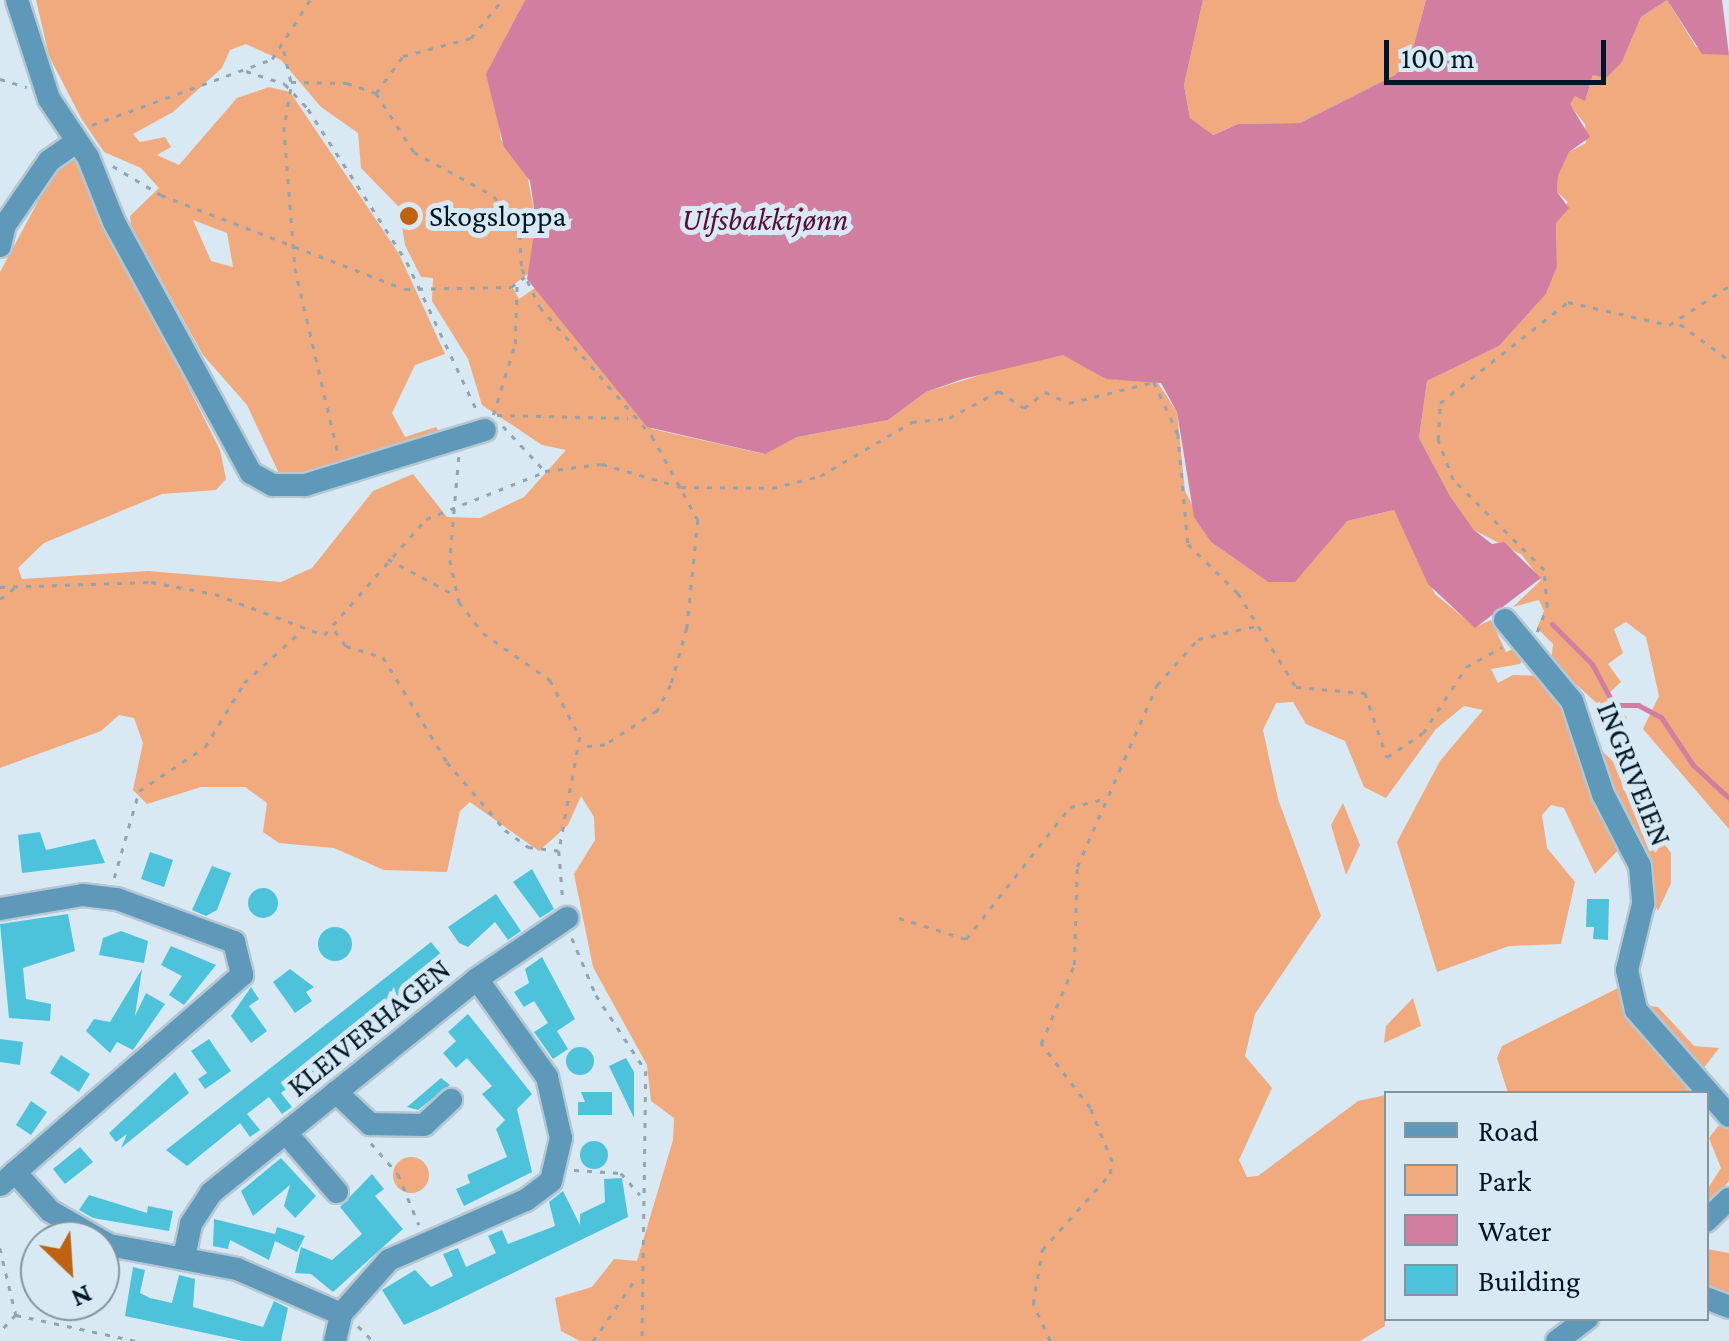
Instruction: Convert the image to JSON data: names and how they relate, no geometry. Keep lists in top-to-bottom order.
{
  "streets": {
    "street": ["INGRIVEIEN", "KLEIVERHAGEN"]
  },
  "water": ["Ulfsbakktjønn"],
  "places": ["Skogsloppa"],
  "legend": [
    "Road",
    "Park",
    "Water",
    "Building"
  ],
  "scale_bar": "100 m",
  "north": "bottom right"
}
